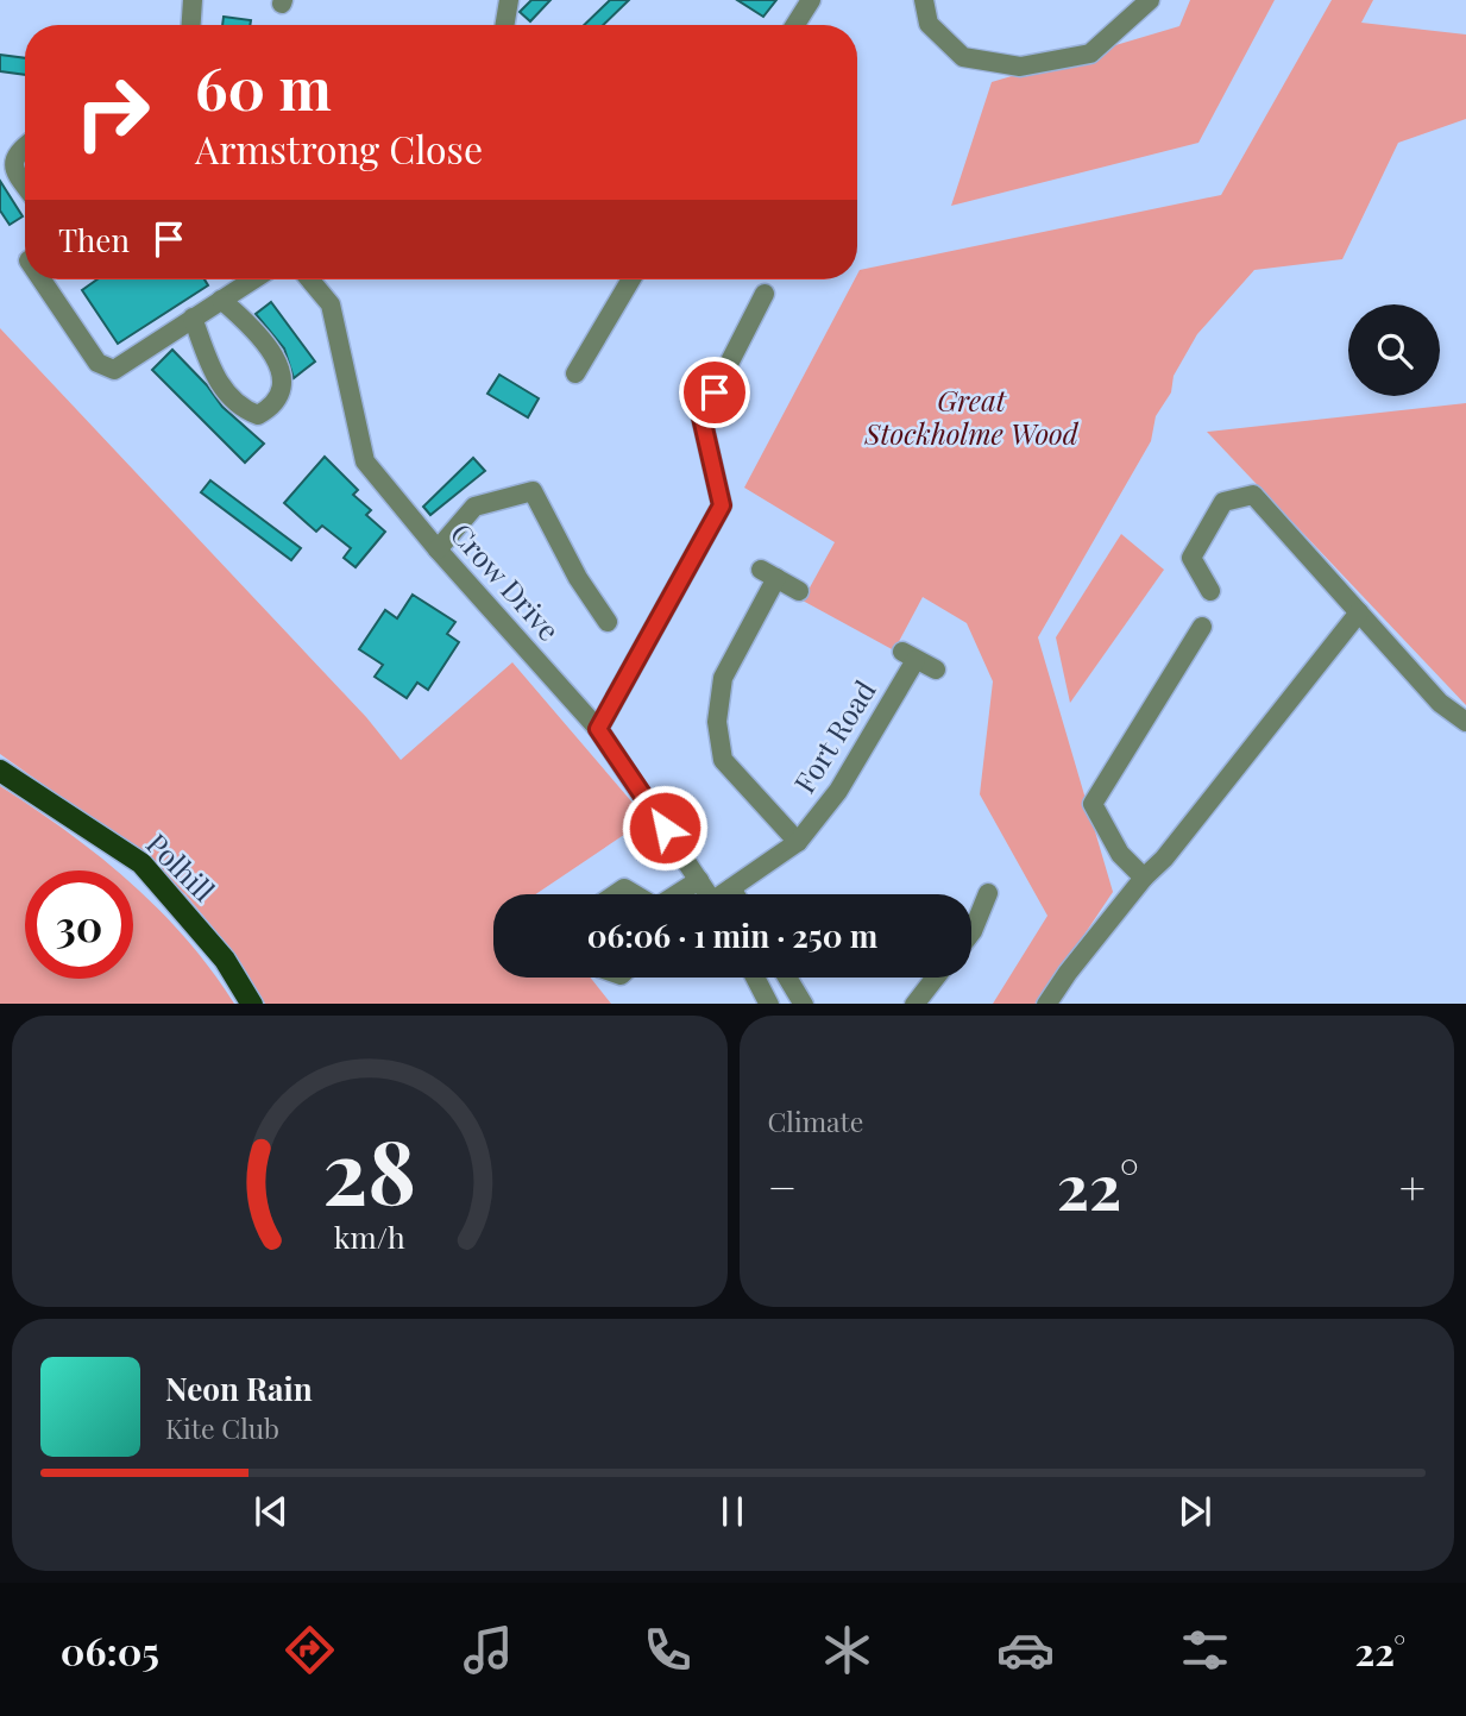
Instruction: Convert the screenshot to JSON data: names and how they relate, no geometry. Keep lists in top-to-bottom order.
{
  "streets": {
    "main road": ["Polhill"],
    "street": ["Crow Drive", "Fort Road"]
  },
  "parks": ["Great Stockholme Wood"],
  "page": {
    "turn": ["60 m", "Armstrong Close"],
    "then": "Then",
    "limit": "30",
    "trip": "06:06 · 1 min · 250 m",
    "tile": "Climate",
    "heat": ["−", "22°", "+"],
    "song": ["Neon Rain", "Kite Club"],
    "tabs": ["06:05", "22°"],
    "gauge": ["28", "km/h"]
  }
}
